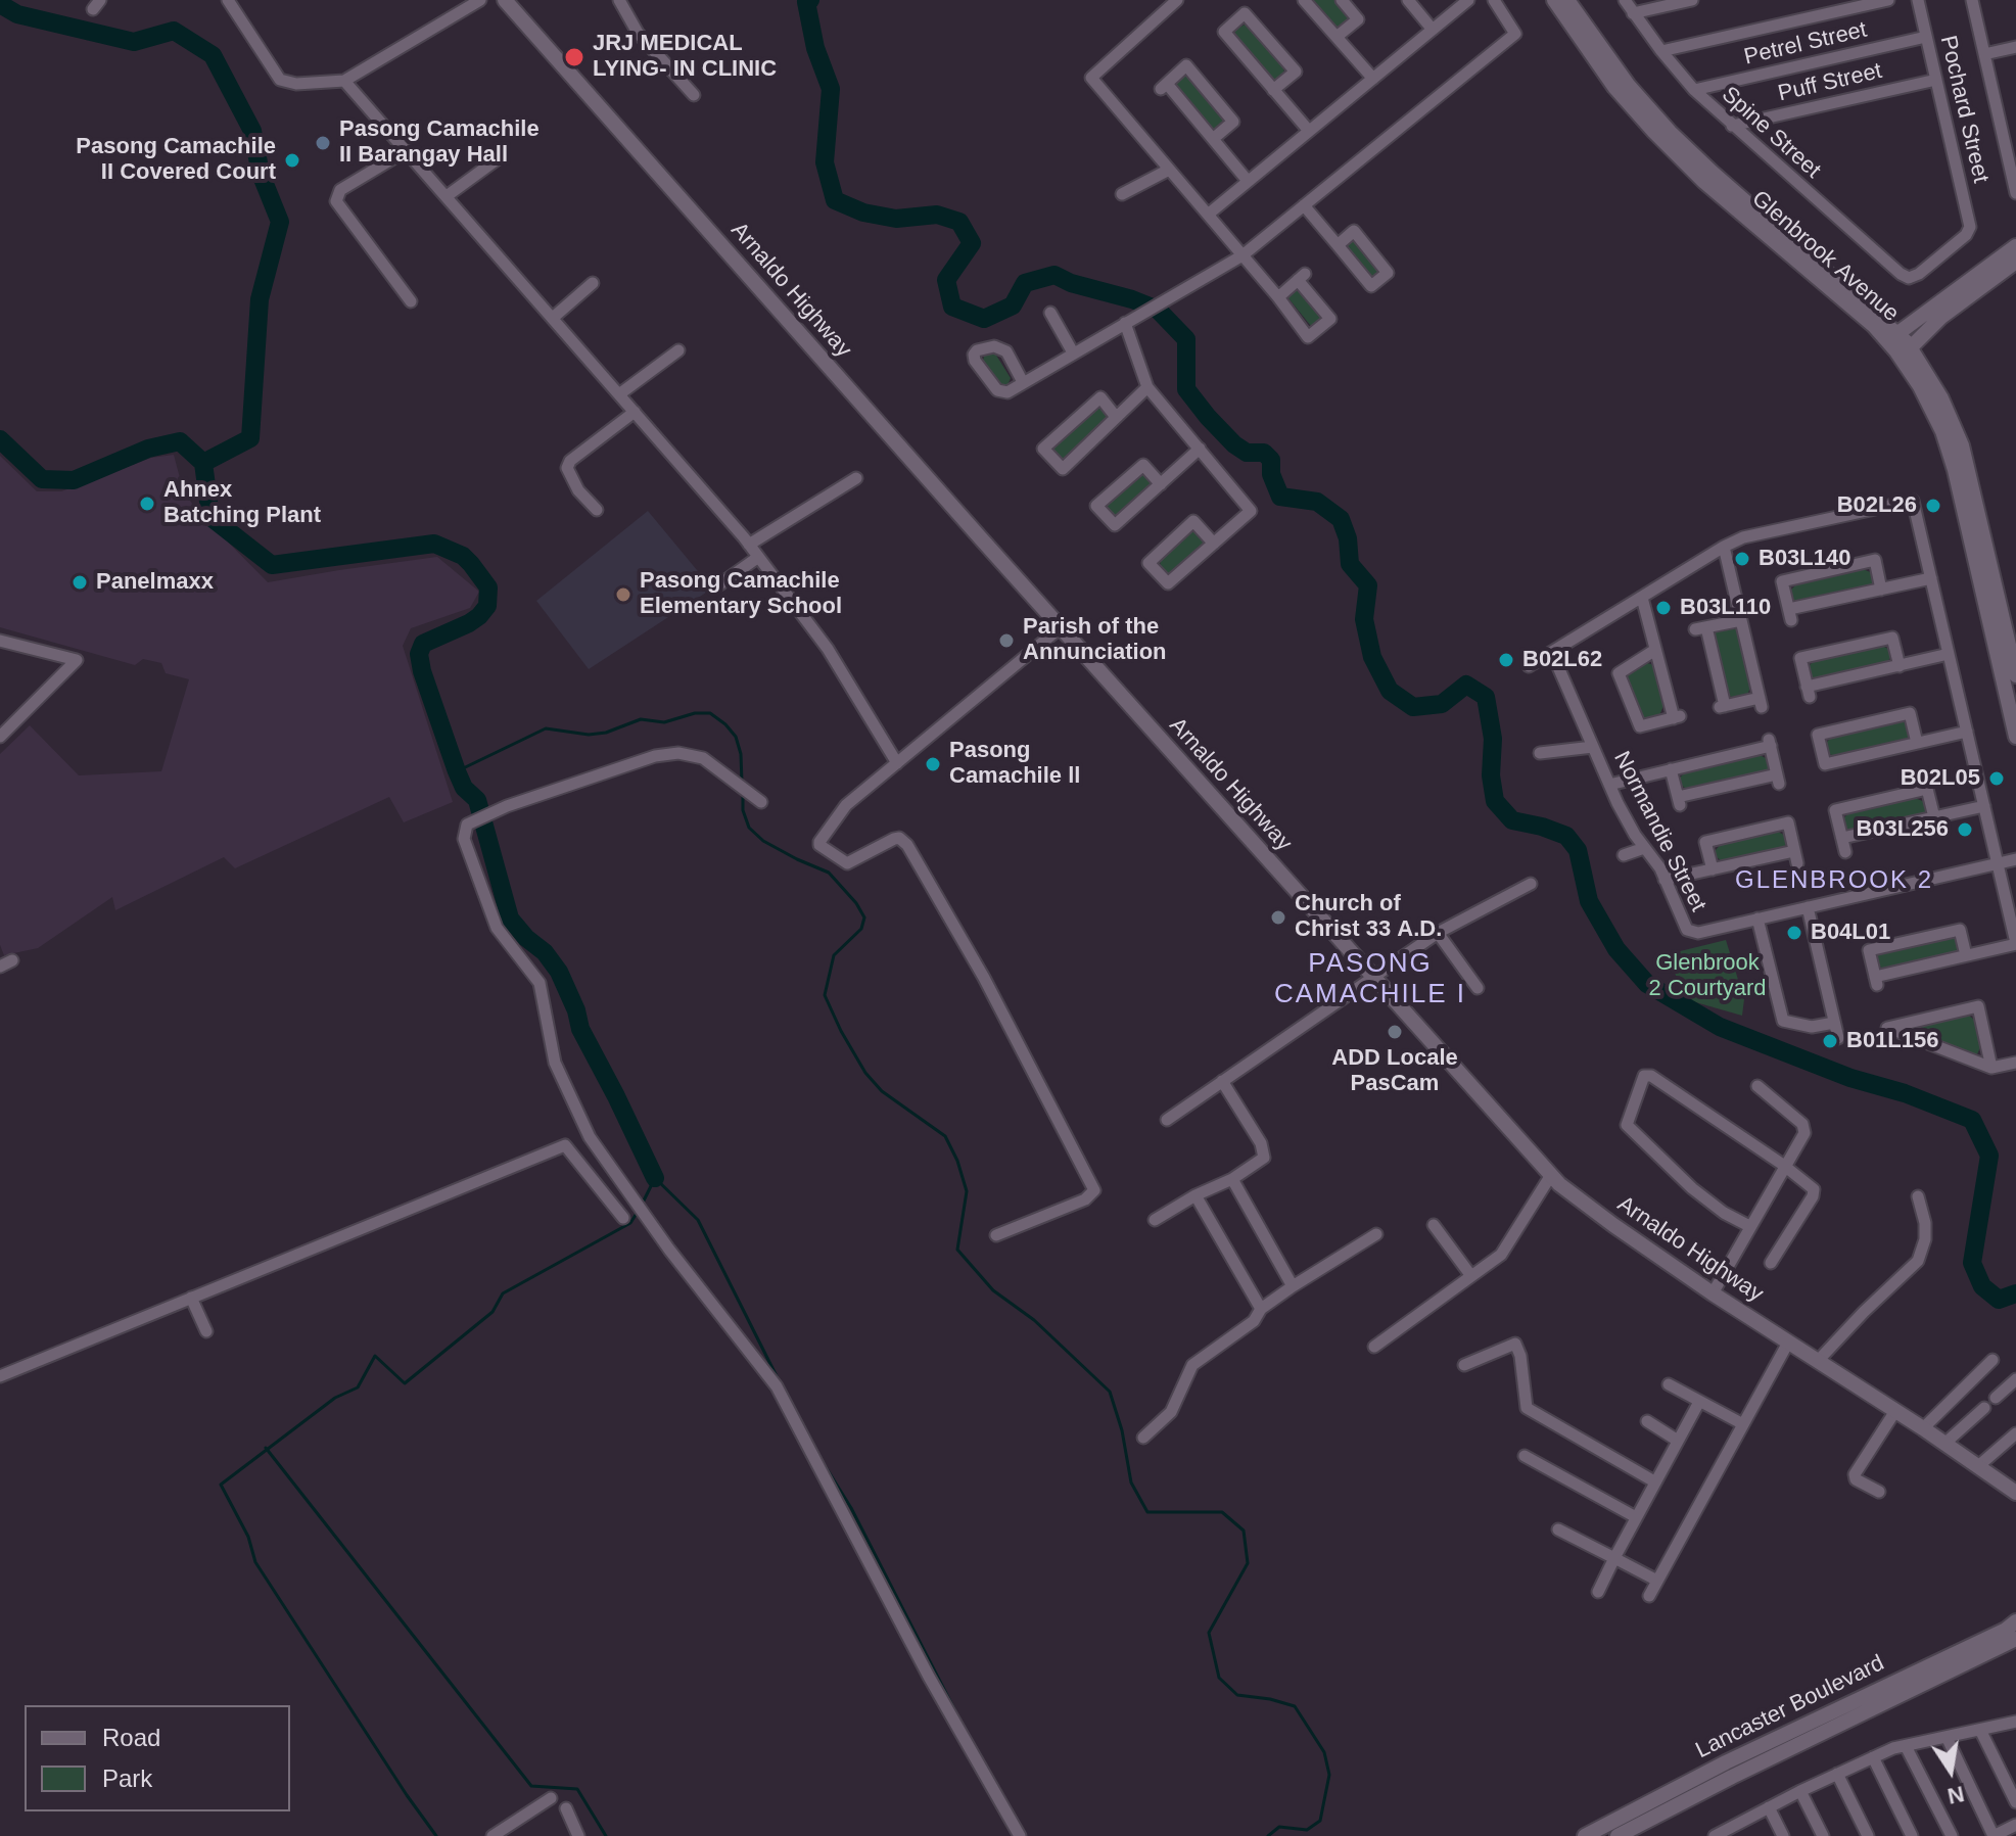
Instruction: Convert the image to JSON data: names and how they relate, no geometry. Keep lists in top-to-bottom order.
{
  "streets": {
    "main road": ["Glenbrook Avenue", "Arnaldo Highway", "Lancaster Boulevard"],
    "street": [
      "Petrel Street",
      "Puff Street",
      "Pochard Street",
      "Spine Street",
      "Normandie Street"
    ]
  },
  "crossings": [
    ["Petrel Street", "Pochard Street"],
    ["Petrel Street", "Spine Street"],
    ["Puff Street", "Pochard Street"],
    ["Puff Street", "Spine Street"],
    ["Pochard Street", "Spine Street"]
  ],
  "districts": ["GLENBROOK 2", "PASONG CAMACHILE I"],
  "parks": ["Glenbrook 2 Courtyard"],
  "places": [
    "JRJ MEDICAL LYING- IN CLINIC",
    "Pasong Camachile II Barangay Hall",
    "Pasong Camachile II Covered Court",
    "Ahnex Batching Plant",
    "B02L26",
    "B03L140",
    "Panelmaxx",
    "Pasong Camachile Elementary School",
    "B03L110",
    "Parish of the Annunciation",
    "B02L62",
    "Pasong Camachile ll",
    "B02L05",
    "B03L256",
    "Church of Christ 33 A.D.",
    "B04L01",
    "ADD Locale PasCam",
    "B01L156"
  ],
  "legend": ["Road", "Park"],
  "north": "bottom"
}
